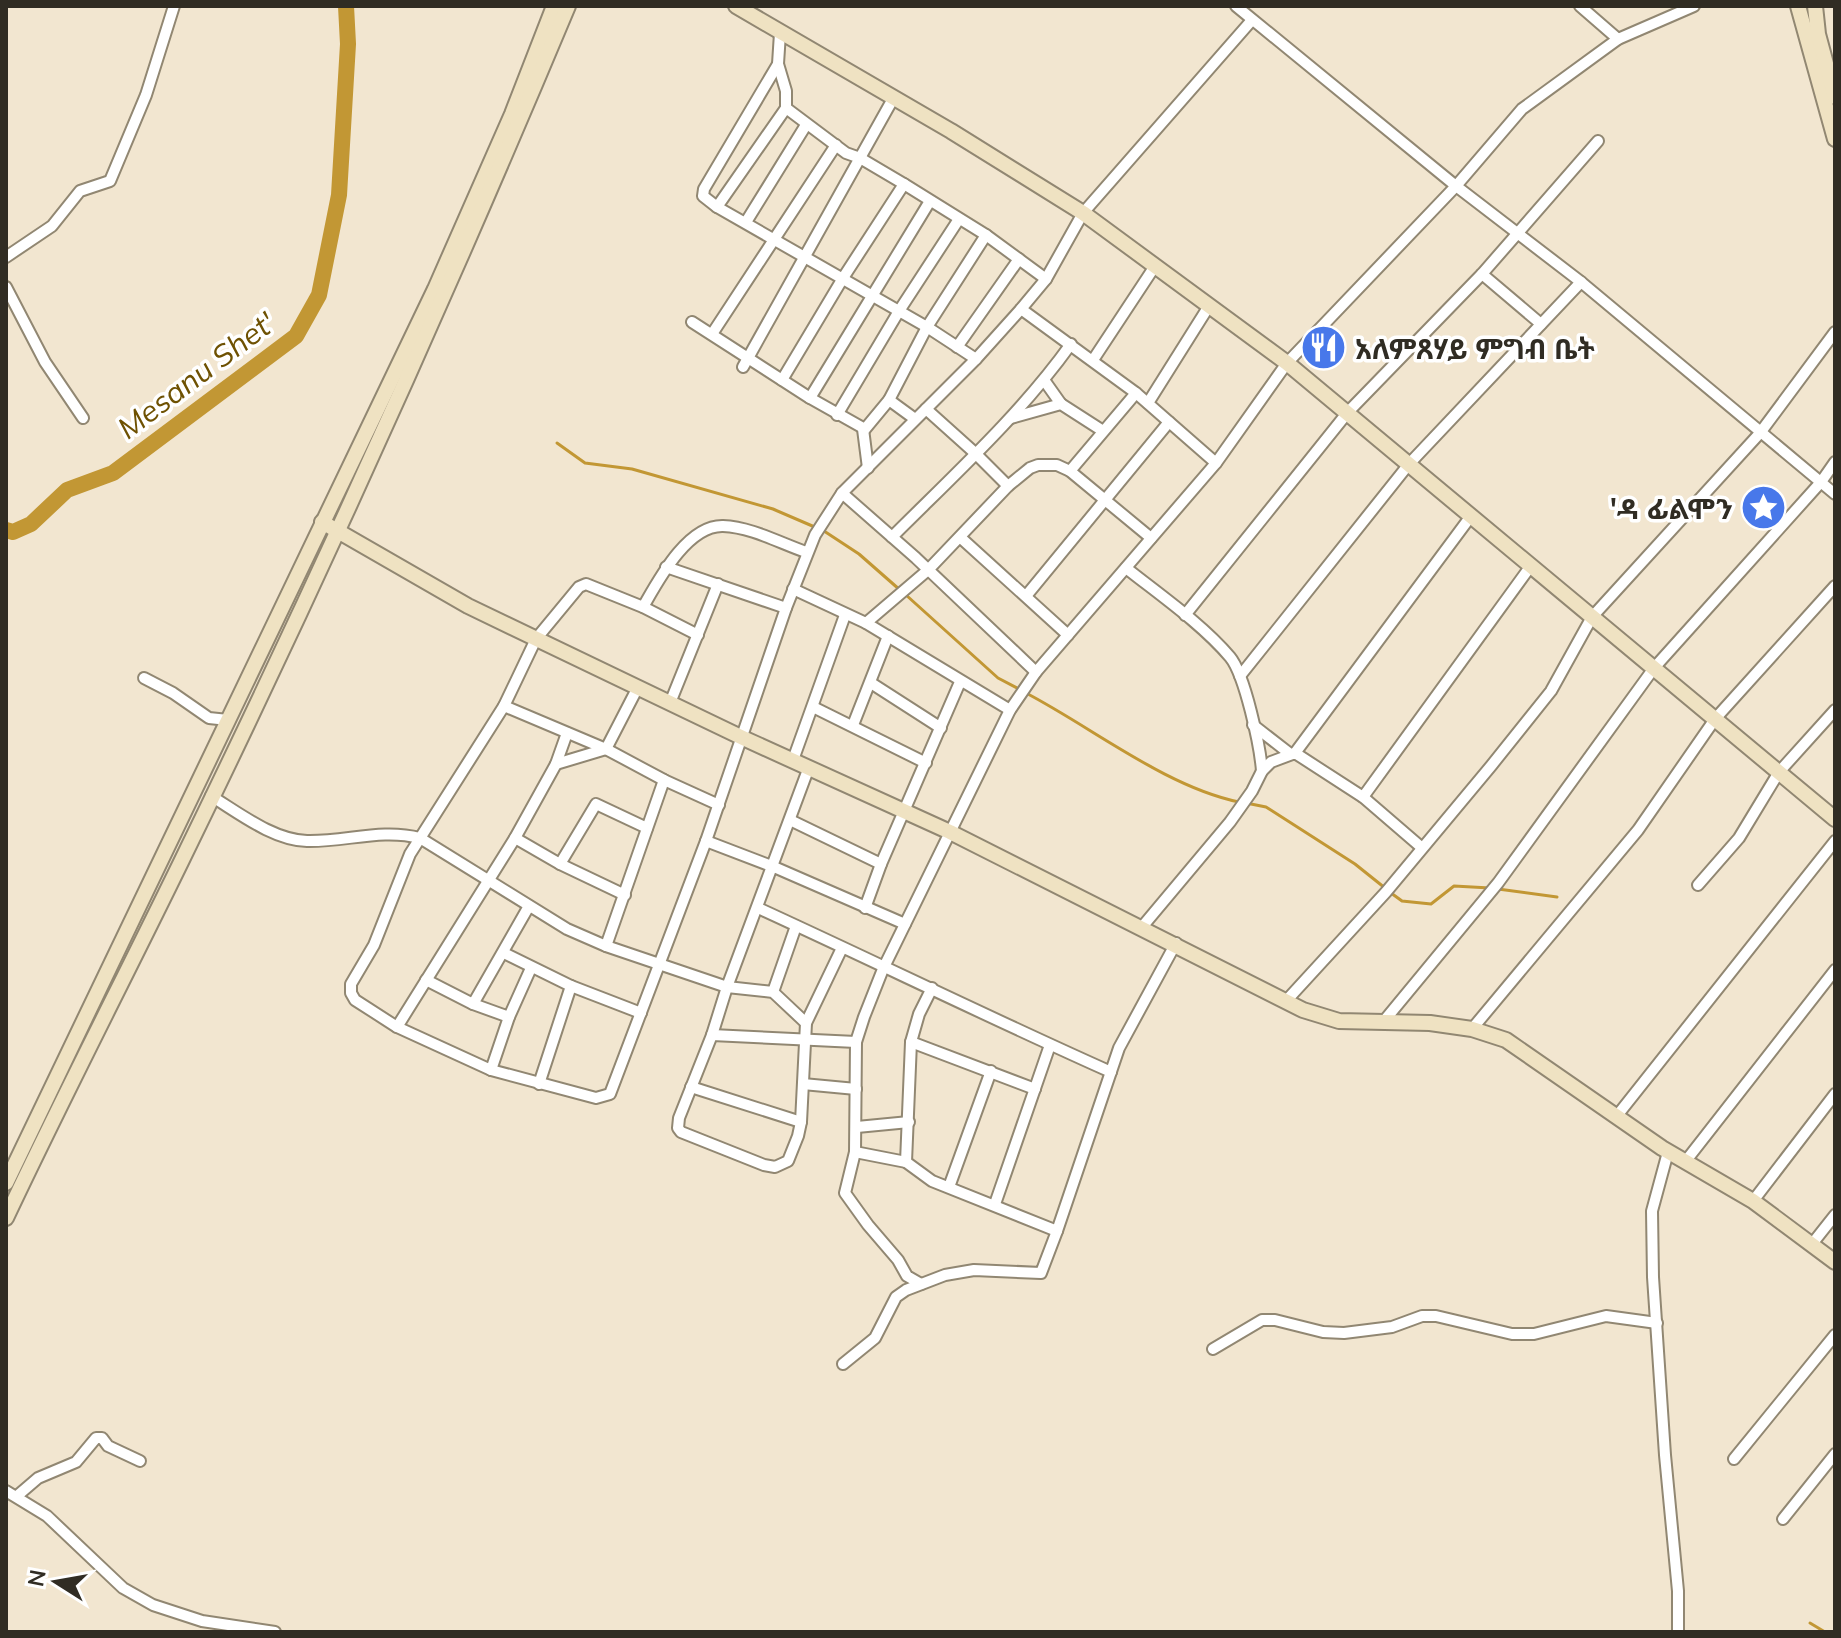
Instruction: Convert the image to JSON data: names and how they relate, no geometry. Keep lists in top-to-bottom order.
{
  "water": ["Mesanu Shet'"],
  "places": {
    "restaurant": ["አለምጸሃይ ምግብ ቤት"],
    "place": ["'ዳ ፊልሞን"]
  },
  "north": "left"
}
